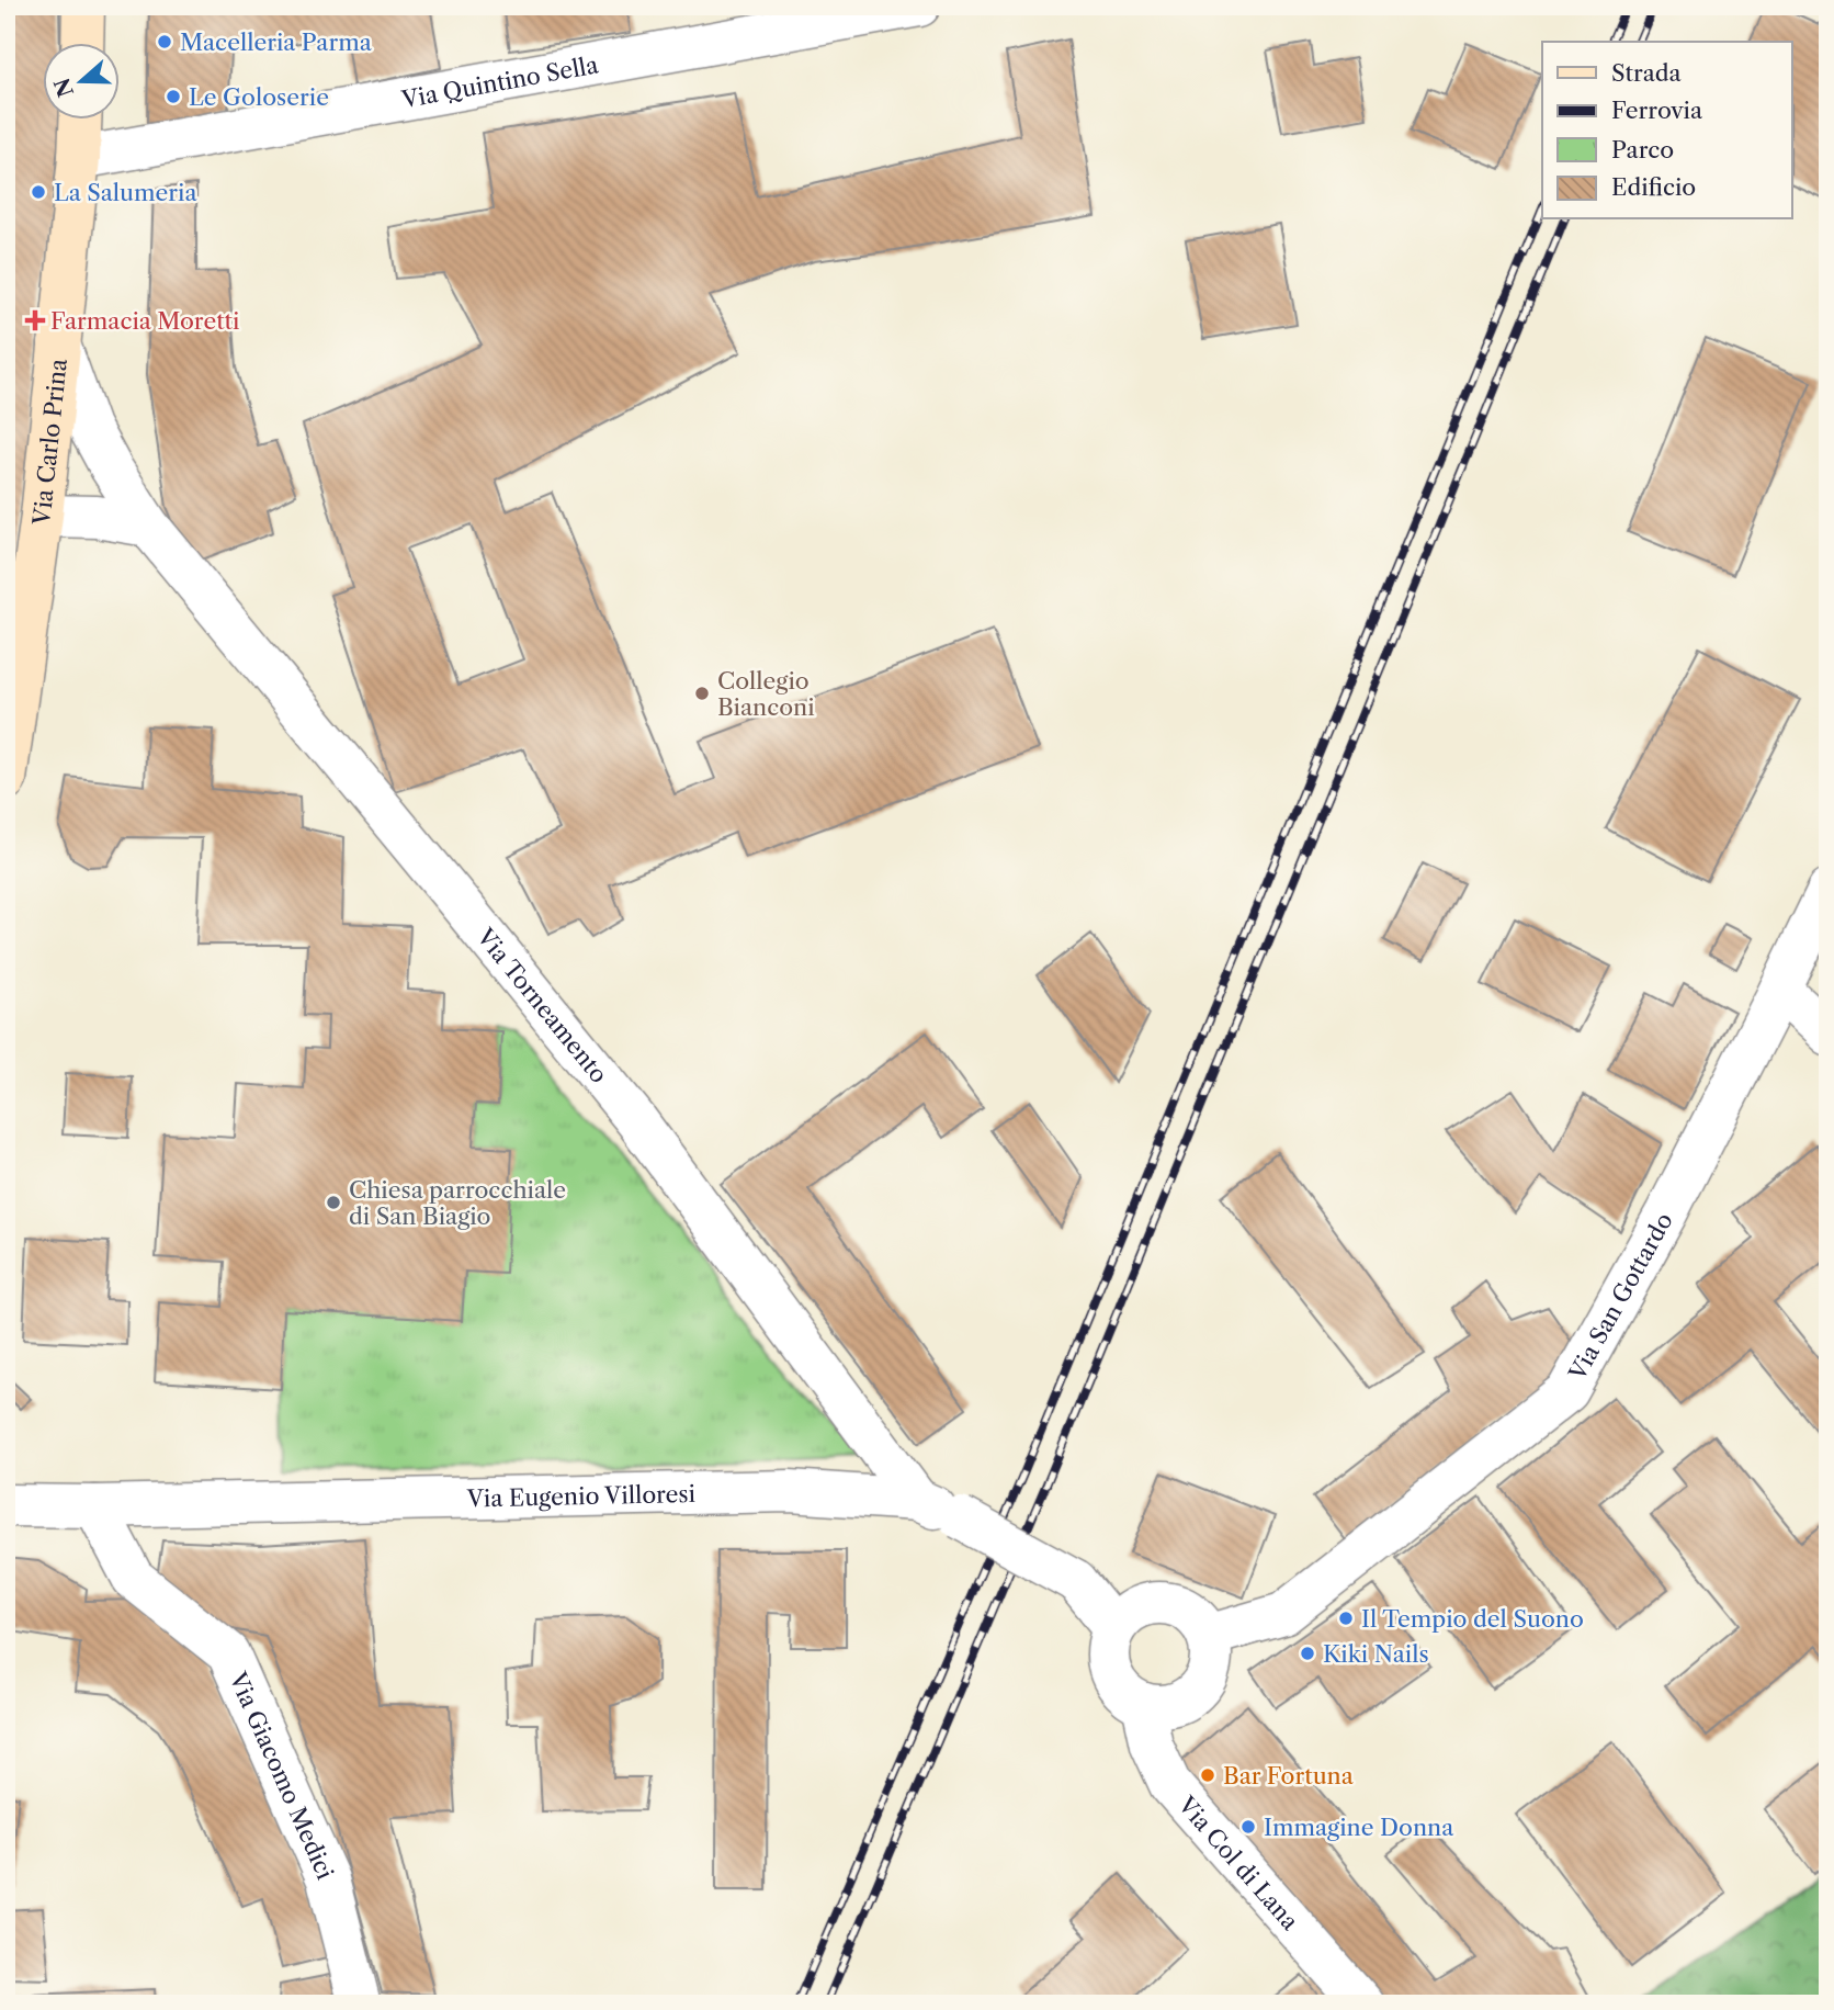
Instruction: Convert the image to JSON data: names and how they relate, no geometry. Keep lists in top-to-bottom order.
{
  "streets": {
    "street": [
      "Via Quintino Sella",
      "Via Carlo Prina",
      "Via Torneamento",
      "Via San Gottardo",
      "Via Eugenio Villoresi",
      "Via Giacomo Medici",
      "Via Col di Lana"
    ]
  },
  "crossings": [
    ["Via Quintino Sella", "Via Carlo Prina"],
    ["Via Carlo Prina", "Via Torneamento"],
    ["Via Torneamento", "Via Eugenio Villoresi"],
    ["Via San Gottardo", "Via Eugenio Villoresi"],
    ["Via San Gottardo", "Via Col di Lana"],
    ["Via Eugenio Villoresi", "Via Giacomo Medici"],
    ["Via Eugenio Villoresi", "Via Col di Lana"]
  ],
  "places": {
    "other": [
      "Macelleria Parma",
      "Le Goloserie",
      "La Salumeria",
      "Collegio Bianconi",
      "Chiesa parrocchiale di San Biagio",
      "Il Tempio del Suono",
      "Kiki Nails",
      "Bar Fortuna",
      "Immagine Donna"
    ],
    "health": ["Farmacia Moretti"]
  },
  "legend": [
    "Strada",
    "Ferrovia",
    "Parco",
    "Edificio"
  ],
  "north": "left"
}
